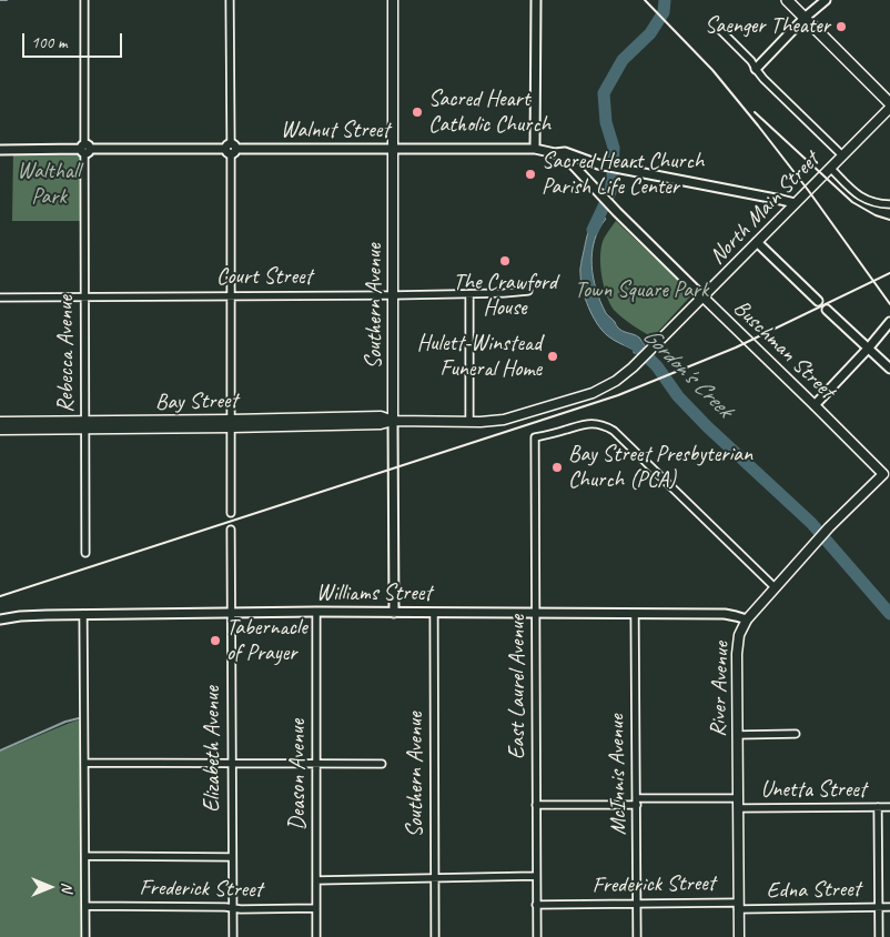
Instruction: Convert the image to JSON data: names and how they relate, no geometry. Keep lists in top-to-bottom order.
{
  "streets": {
    "main road": [
      "North Main Street",
      "Southern Avenue",
      "Buschman Street",
      "Bay Street",
      "River Avenue"
    ],
    "street": [
      "Walnut Street",
      "Court Street",
      "Rebecca Avenue",
      "Williams Street",
      "East Laurel Avenue",
      "Elizabeth Avenue",
      "Deason Avenue",
      "McInnis Avenue",
      "Unetta Street",
      "Frederick Street",
      "Edna Street"
    ]
  },
  "crossings": [
    ["Walnut Street", "North Main Street"],
    ["Walnut Street", "Southern Avenue"],
    ["Walnut Street", "Buschman Street"],
    ["Walnut Street", "Rebecca Avenue"],
    ["North Main Street", "Buschman Street"],
    ["North Main Street", "Bay Street"],
    ["Court Street", "Southern Avenue"],
    ["Court Street", "Rebecca Avenue"],
    ["Southern Avenue", "Bay Street"],
    ["Southern Avenue", "Williams Street"],
    ["Buschman Street", "River Avenue"],
    ["Rebecca Avenue", "Bay Street"],
    ["Williams Street", "East Laurel Avenue"],
    ["Williams Street", "River Avenue"],
    ["Williams Street", "Elizabeth Avenue"],
    ["Williams Street", "Deason Avenue"],
    ["Williams Street", "McInnis Avenue"],
    ["East Laurel Avenue", "River Avenue"],
    ["East Laurel Avenue", "Frederick Street"],
    ["River Avenue", "Unetta Street"],
    ["River Avenue", "Frederick Street"],
    ["River Avenue", "Edna Street"],
    ["Elizabeth Avenue", "Frederick Street"],
    ["Deason Avenue", "Frederick Street"],
    ["McInnis Avenue", "Frederick Street"],
    ["Frederick Street", "Edna Street"]
  ],
  "water": ["Gordon's Creek"],
  "parks": ["Walthall Park", "Town Square Park"],
  "places": [
    "Saenger Theater",
    "Sacred Heart Catholic Church",
    "Sacred Heart Church Parish Life Center",
    "The Crawford House",
    "Hulett-Winstead Funeral Home",
    "Bay Street Presbyterian Church (PCA)",
    "Tabernacle of Prayer"
  ],
  "scale_bar": "100 m",
  "north": "right"
}
